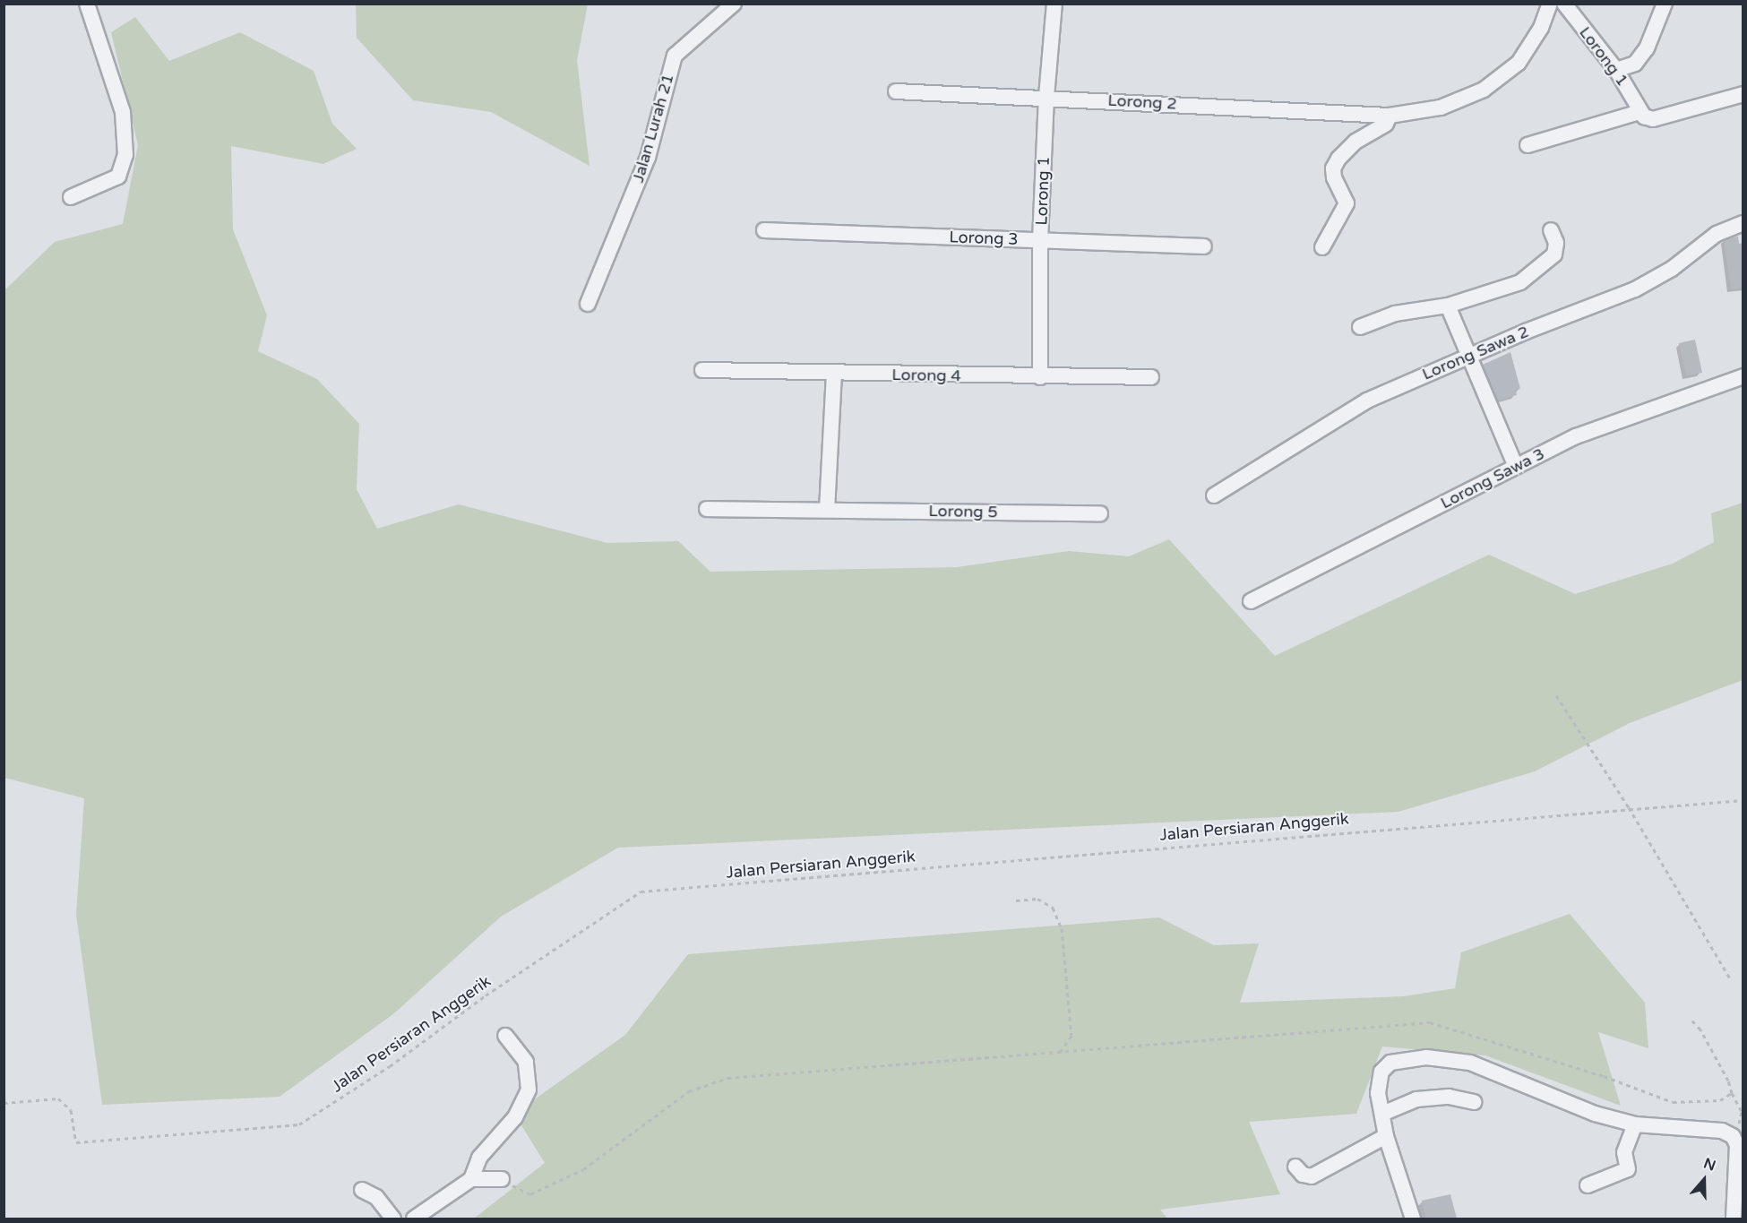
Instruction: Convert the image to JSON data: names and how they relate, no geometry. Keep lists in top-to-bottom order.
{
  "streets": {
    "street": [
      "Lorong 1",
      "Lorong 2",
      "Jalan Lurah 21",
      "Lorong 3",
      "Lorong Sawa 2",
      "Lorong 4",
      "Lorong Sawa 3",
      "Lorong 5"
    ],
    "path": ["Jalan Persiaran Anggerik"]
  },
  "crossings": [
    ["Lorong 1", "Lorong 2"],
    ["Lorong 1", "Lorong 3"],
    ["Lorong 1", "Lorong 4"]
  ],
  "north": "top"
}
